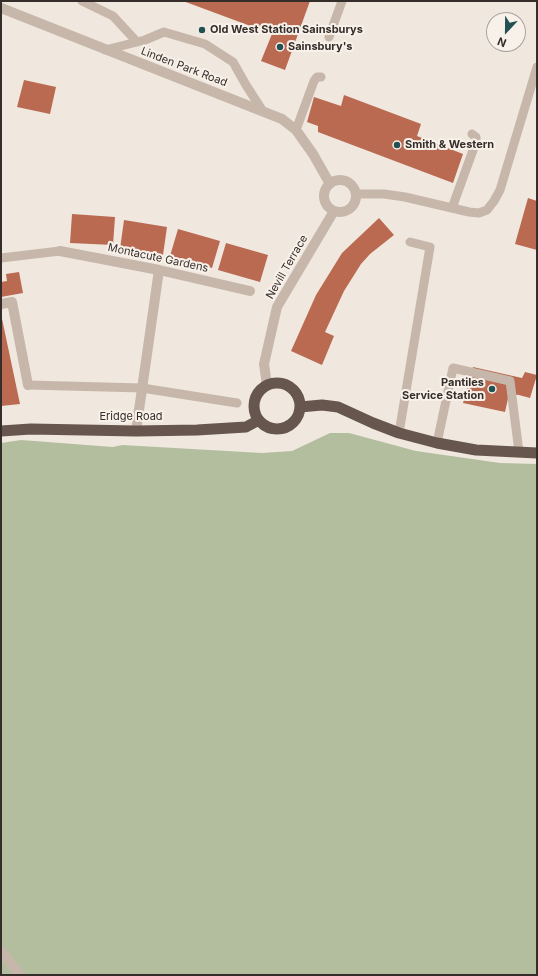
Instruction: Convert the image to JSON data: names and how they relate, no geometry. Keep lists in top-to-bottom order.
{
  "streets": {
    "highway": ["Eridge Road"],
    "street": ["Linden Park Road", "Montacute Gardens", "Nevill Terrace"]
  },
  "crossings": [
    ["Linden Park Road", "Nevill Terrace"],
    ["Nevill Terrace", "Eridge Road"]
  ],
  "places": [
    "Old West Station Sainsburys",
    "Sainsbury's",
    "Smith & Western",
    "Pantiles Service Station"
  ],
  "north": "bottom"
}
